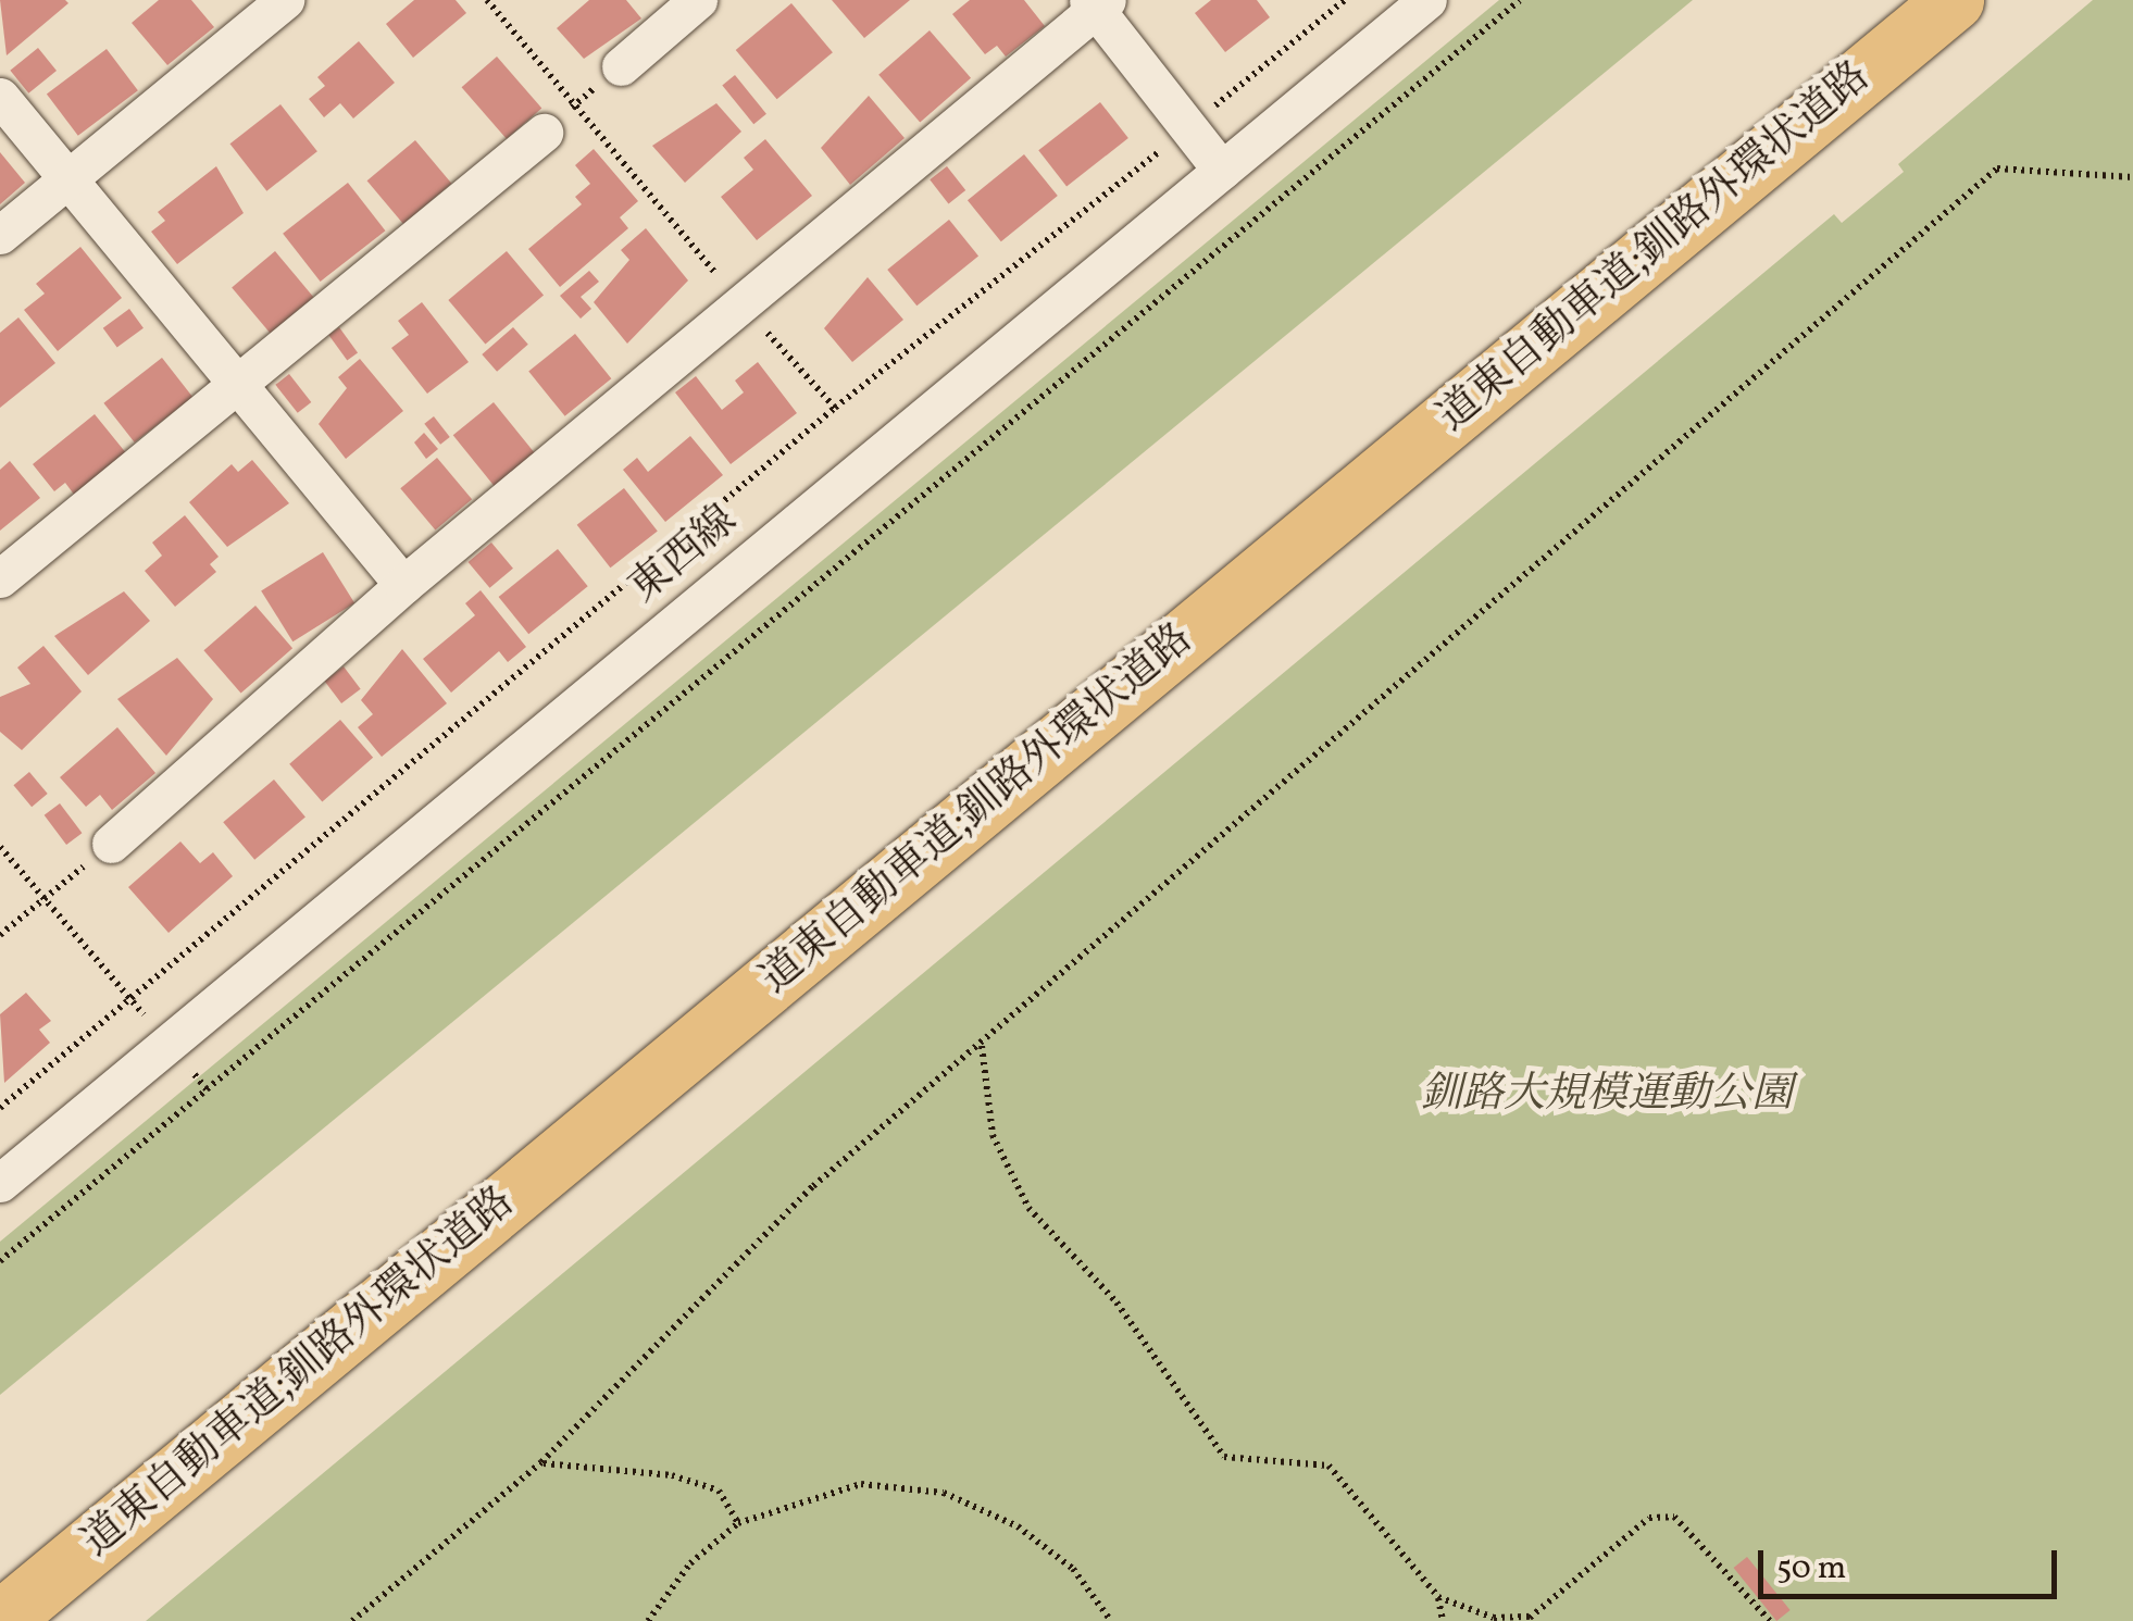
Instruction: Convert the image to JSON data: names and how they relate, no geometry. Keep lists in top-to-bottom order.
{
  "streets": {
    "highway": ["道東自動車道;釧路外環状道路"],
    "street": ["東西線"]
  },
  "parks": ["釧路大規模運動公園"],
  "scale_bar": "50 m"
}
